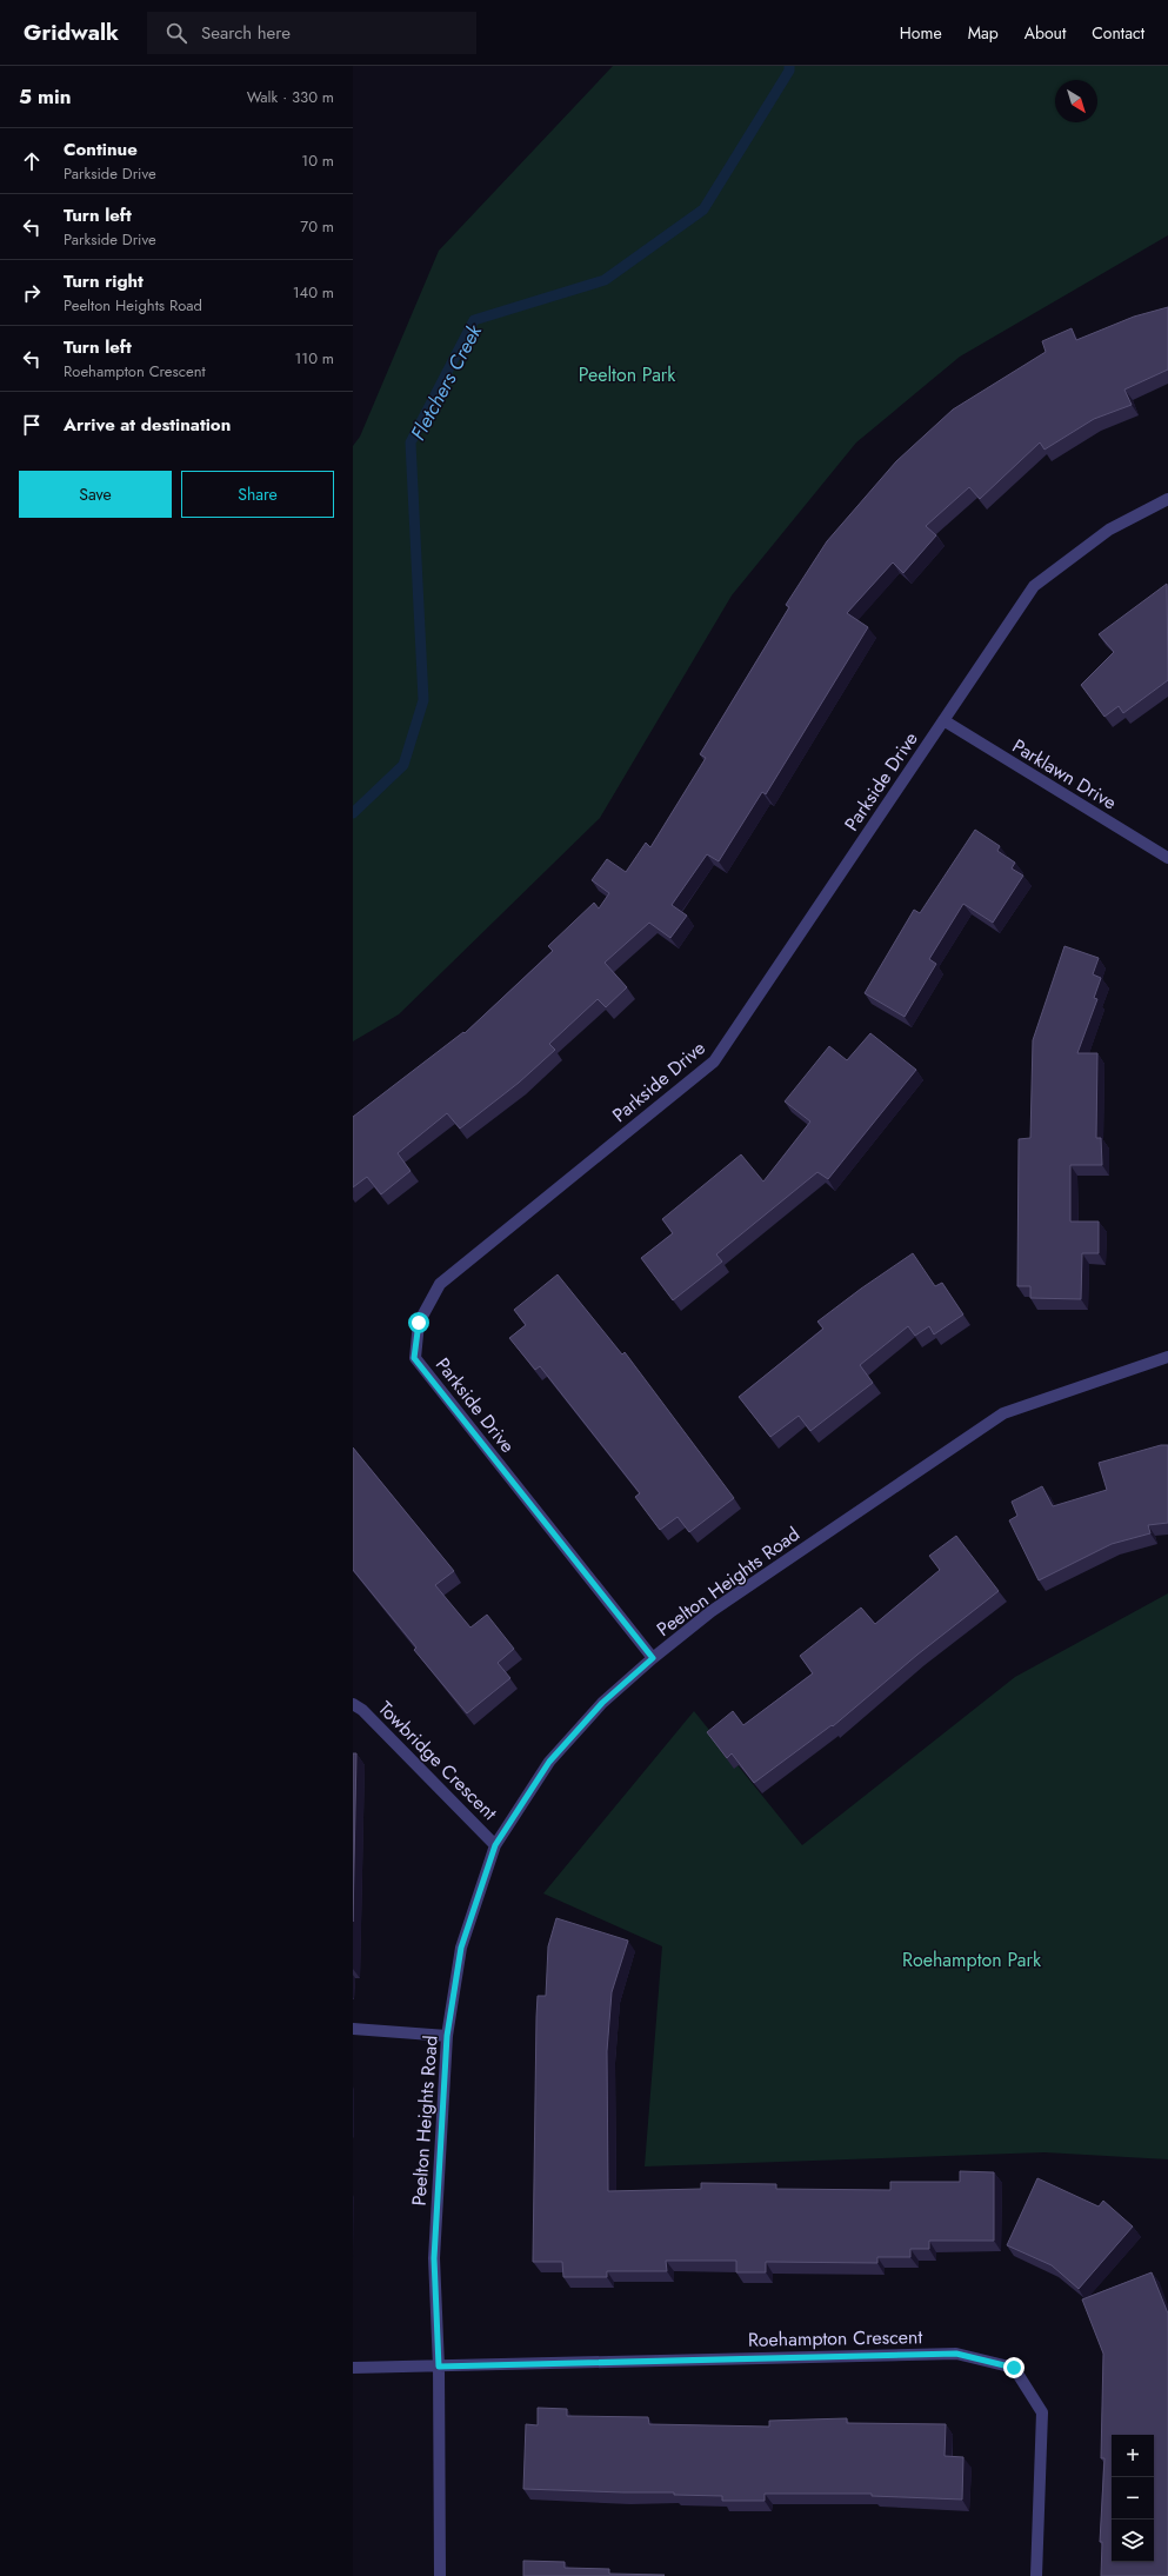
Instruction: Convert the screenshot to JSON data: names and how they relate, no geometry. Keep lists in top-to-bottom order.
{
  "streets": {
    "street": [
      "Parklawn Drive",
      "Parkside Drive",
      "Peelton Heights Road",
      "Towbridge Crescent",
      "Roehampton Crescent"
    ]
  },
  "crossings": [
    ["Parklawn Drive", "Parkside Drive"],
    ["Parkside Drive", "Peelton Heights Road"],
    ["Peelton Heights Road", "Towbridge Crescent"],
    ["Peelton Heights Road", "Roehampton Crescent"]
  ],
  "water": ["Fletchers Creek"],
  "parks": ["Peelton Park", "Roehampton Park"],
  "north": "bottom right",
  "page": {
    "header": "Gridwalk",
    "search": "Search here",
    "nav": [
      "Home",
      "Map",
      "About",
      "Contact"
    ],
    "heading": ["5 min", "Walk · 330 m"],
    "list": [
      ["Continue", "Parkside Drive", "10 m"],
      ["Turn left", "Parkside Drive", "70 m"],
      ["Turn right", "Peelton Heights Road", "140 m"],
      ["Turn left", "Roehampton Crescent", "110 m"],
      "Arrive at destination"
    ],
    "buttons": ["Save", "Share"],
    "map_buttons": ["+", "−"]
  }
}
